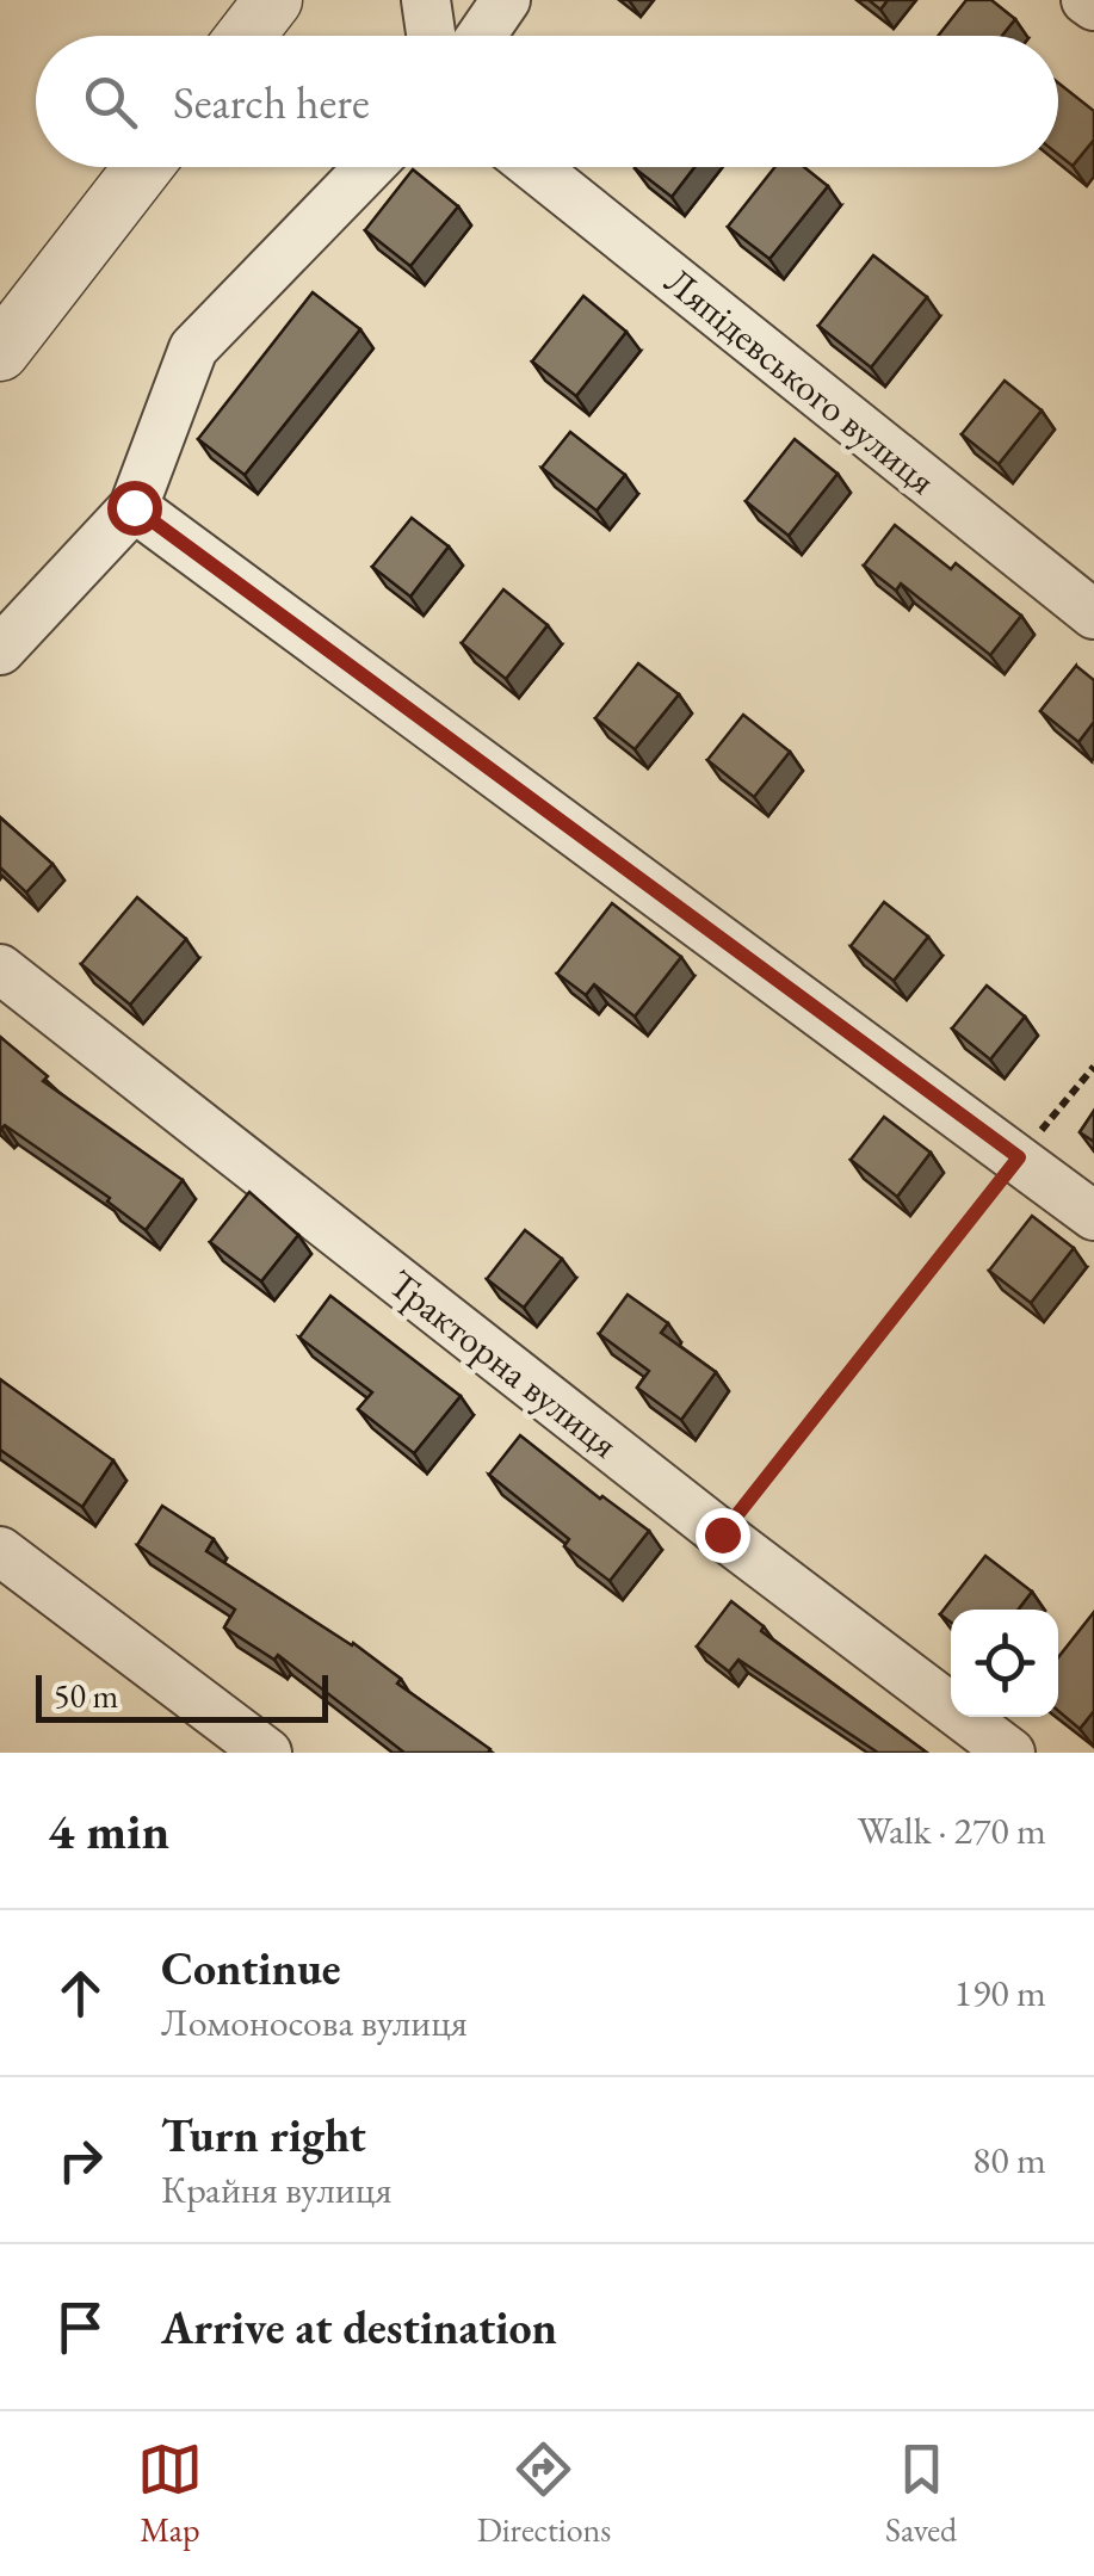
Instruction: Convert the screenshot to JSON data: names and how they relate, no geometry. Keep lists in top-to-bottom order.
{
  "streets": {
    "street": ["Ляпідевського вулиця", "Тракторна вулиця"]
  },
  "scale_bar": "50 m",
  "page": {
    "search": "Search here",
    "scale": "50 m",
    "heading": ["4 min", "Walk · 270 m"],
    "list": [
      ["Continue", "Ломоносова вулиця", "190 m"],
      ["Turn right", "Крайня вулиця", "80 m"],
      "Arrive at destination"
    ],
    "nav": ["Map", "Directions", "Saved"]
  }
}
